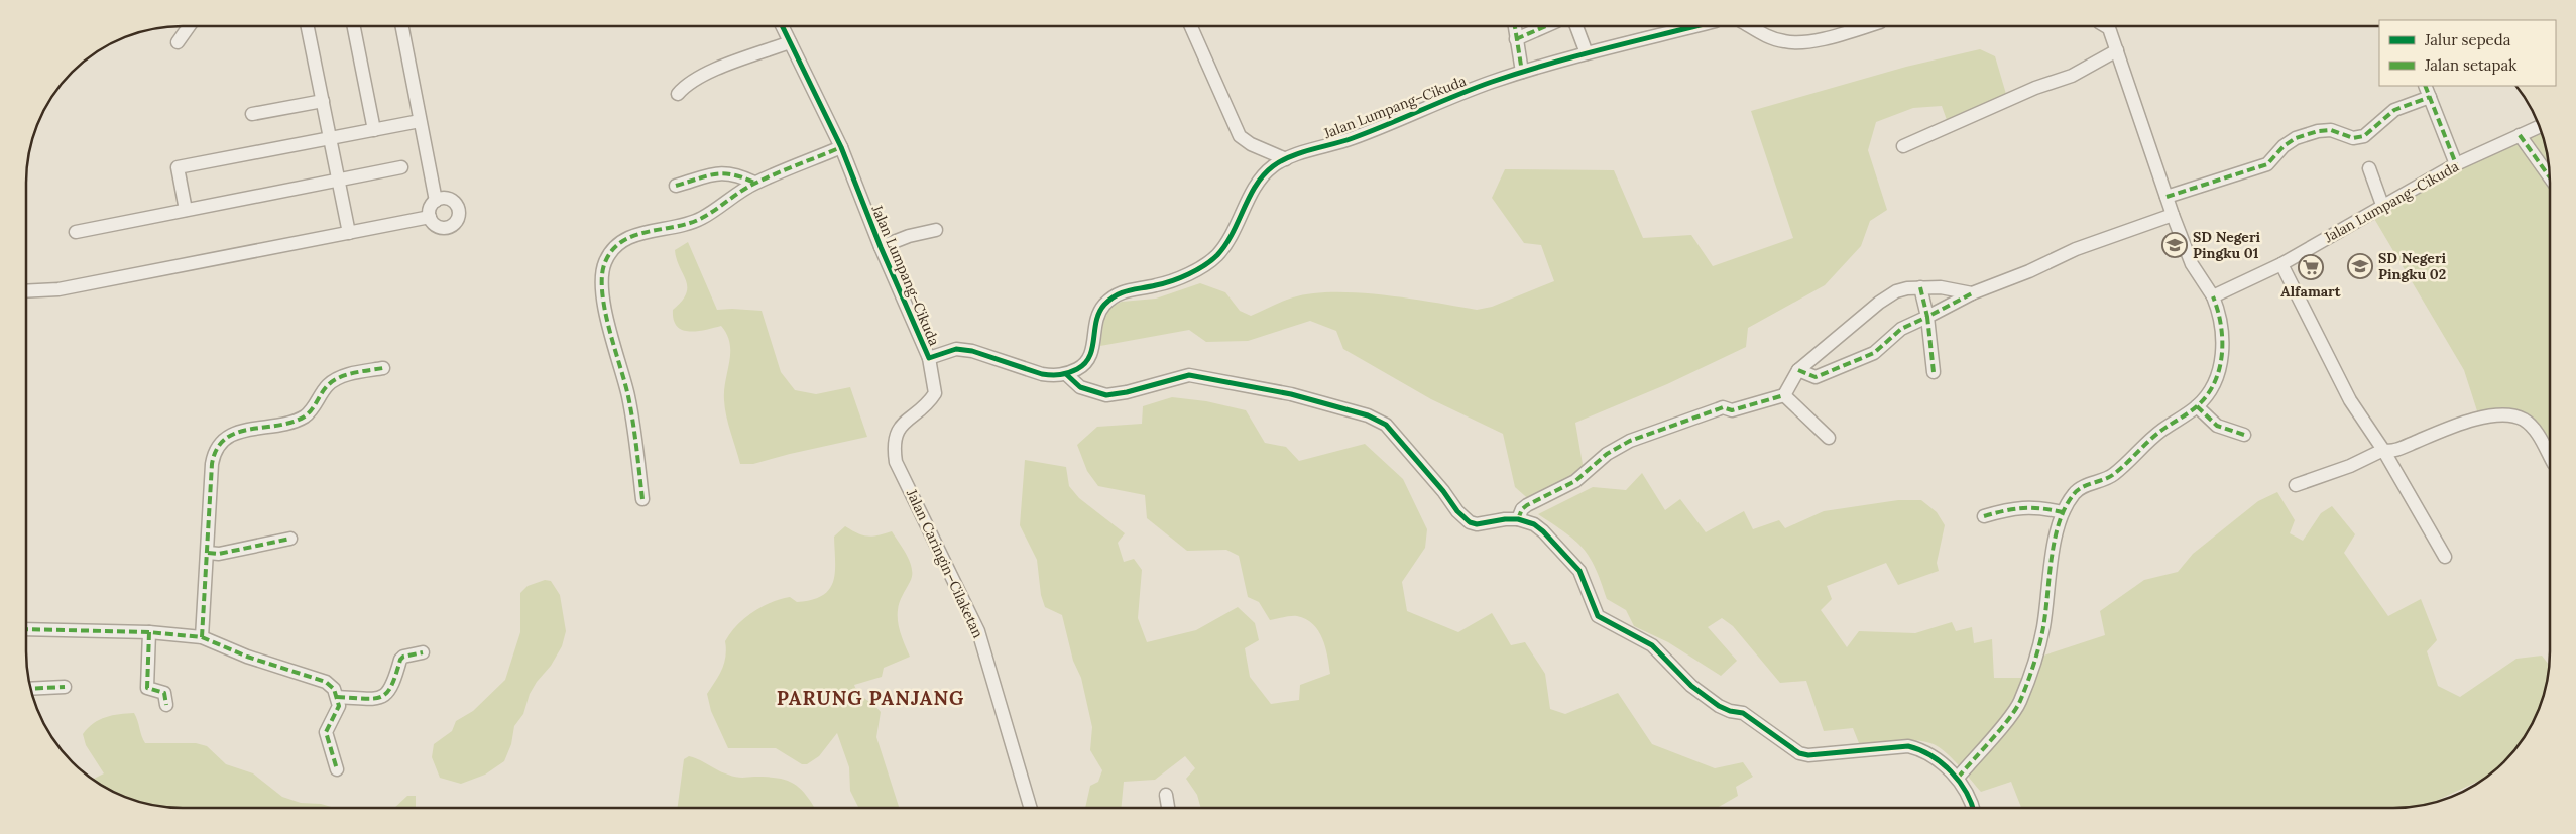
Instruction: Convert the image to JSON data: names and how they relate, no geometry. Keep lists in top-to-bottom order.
{
  "streets": {
    "street": ["Jalan Lumpang–Cikuda", "Jalan Caringin–Cilaketan"]
  },
  "crossings": [
    ["Jalan Lumpang–Cikuda", "Jalan Caringin–Cilaketan"]
  ],
  "districts": ["PARUNG PANJANG"],
  "places": {
    "school or university": ["SD Negeri Pingku 01", "SD Negeri Pingku 02"],
    "supermarket": ["Alfamart"]
  },
  "legend": ["Jalur sepeda", "Jalan setapak"]
}
